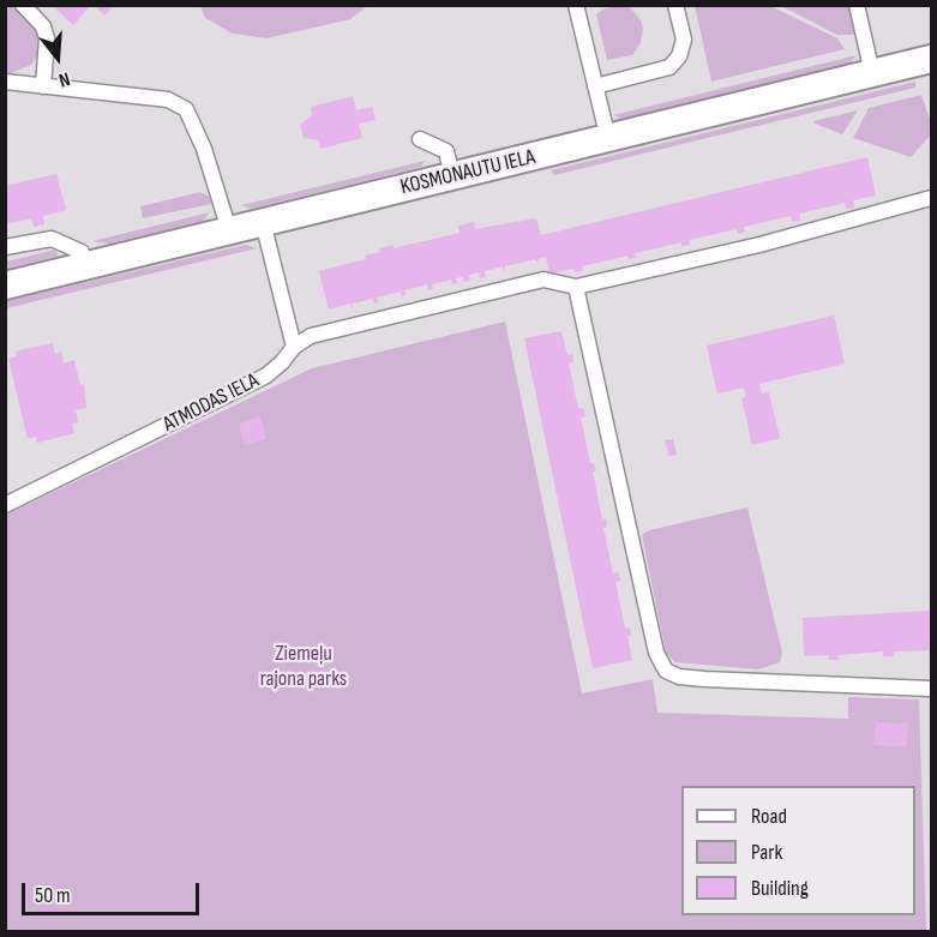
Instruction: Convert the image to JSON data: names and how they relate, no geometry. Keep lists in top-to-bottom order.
{
  "streets": {
    "street": ["KOSMONAUTU IELA"],
    "lane": ["ATMODAS IELA"]
  },
  "parks": ["Ziemeļu rajona parks"],
  "legend": ["Road", "Park", "Building"],
  "scale_bar": "50 m",
  "north": "bottom"
}
